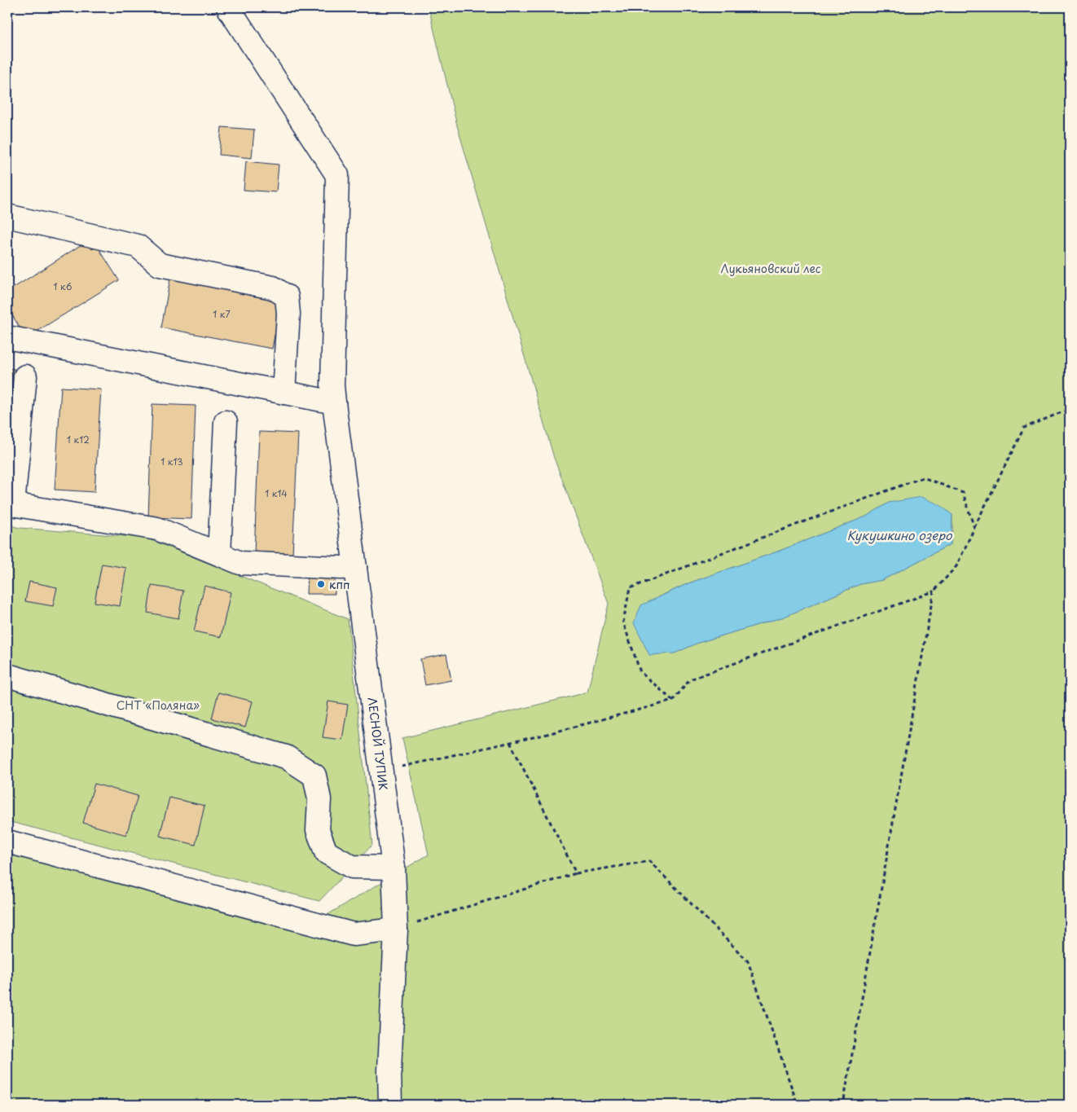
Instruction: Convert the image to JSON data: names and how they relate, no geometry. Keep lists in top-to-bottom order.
{
  "streets": {
    "street": ["ЛЕСНОЙ ТУПИК"]
  },
  "water": ["Кукушкино озеро"],
  "parks": ["Лукьяновский лес", "СНТ «Поляна»"],
  "places": ["кпп"],
  "house_numbers": [
    "1 к6",
    "1 к7",
    "1 к12",
    "1 к13",
    "1 к14"
  ]
}
